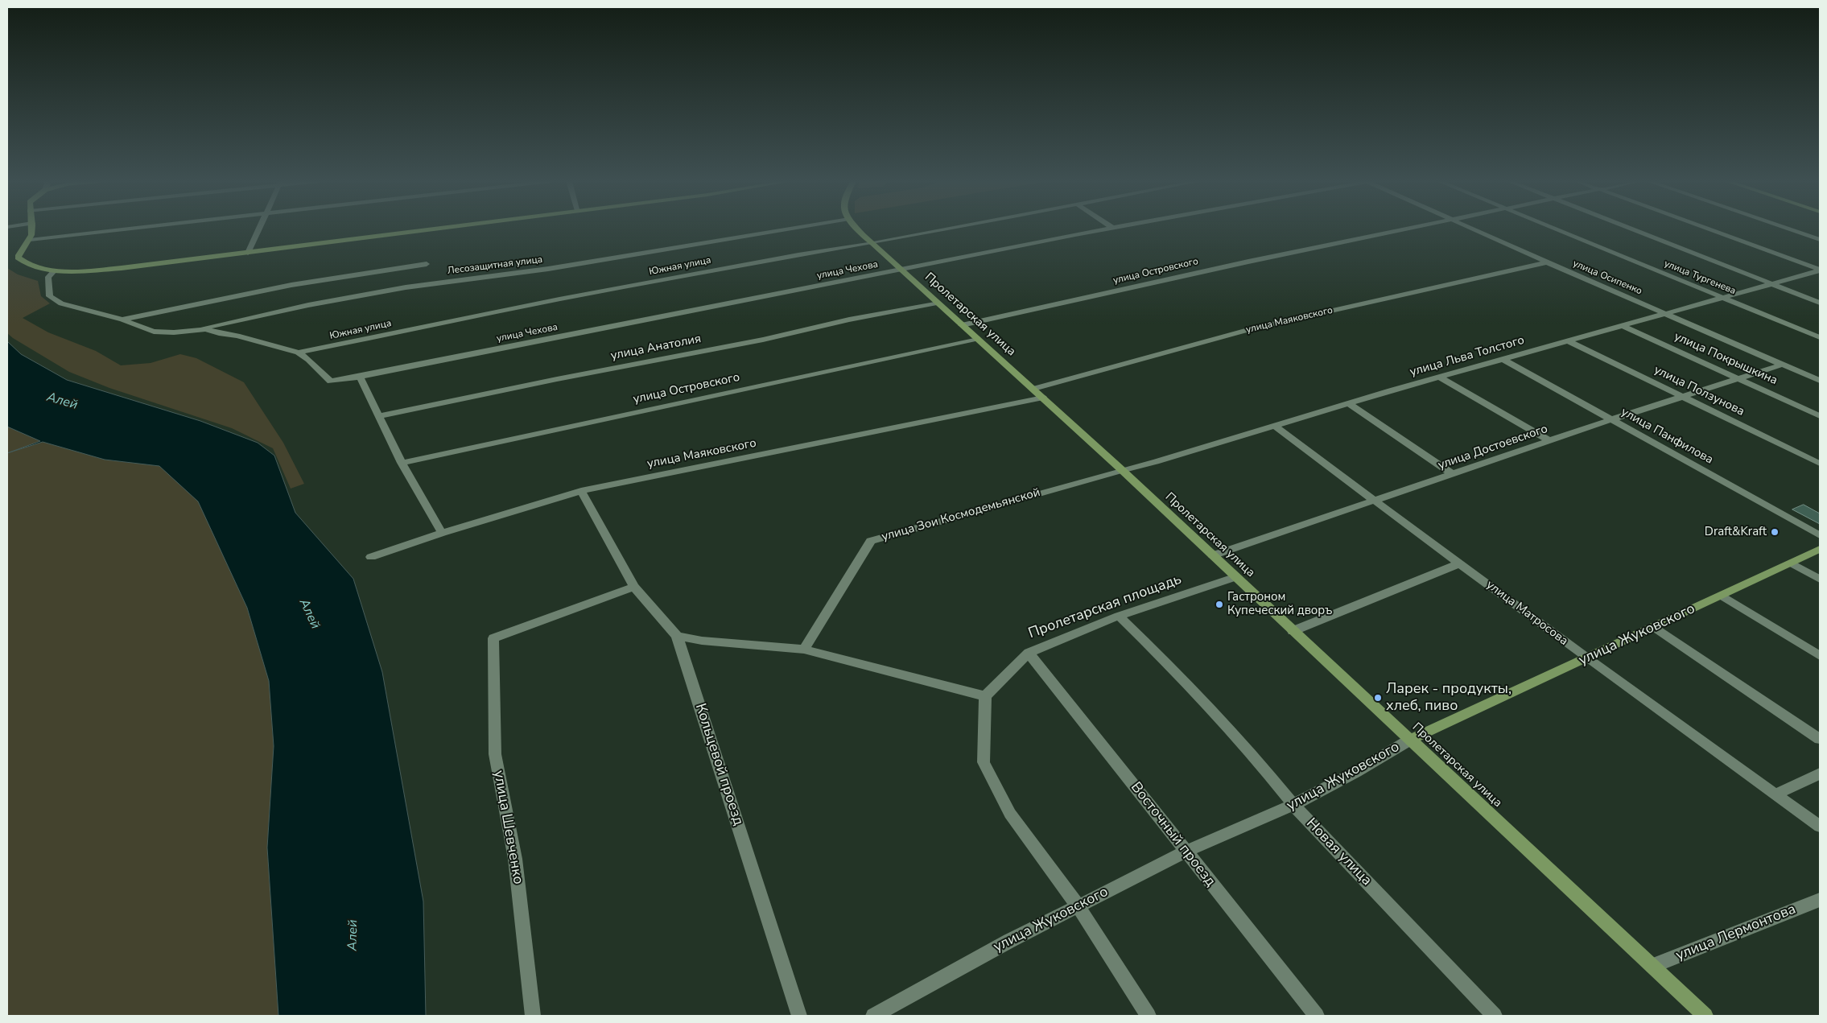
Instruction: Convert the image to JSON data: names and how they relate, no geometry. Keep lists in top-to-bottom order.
{
  "streets": {
    "street": [
      "Лесозащитная улица",
      "Южная улица",
      "улица Чехова",
      "улица Островского",
      "улица Осипенко",
      "улица Тургенева",
      "Пролетарская улица",
      "улица Маяковского",
      "улица Анатолия",
      "улица Льва Толстого",
      "улица Покрышкина",
      "улица Ползунова",
      "улица Панфилова",
      "улица Достоевского",
      "улица Зои Космодемьянской",
      "Пролетарская площадь",
      "улица Матросова",
      "улица Жуковского",
      "Кольцевой проезд",
      "улица Шевченко",
      "Восточный проезд",
      "Новая улица",
      "улица Лермонтова"
    ]
  },
  "crossings": [
    ["Лесозащитная улица", "Южная улица"],
    ["Южная улица", "улица Чехова"],
    ["Южная улица", "Пролетарская улица"],
    ["улица Чехова", "Пролетарская улица"],
    ["улица Островского", "Пролетарская улица"],
    ["улица Осипенко", "улица Маяковского"],
    ["улица Осипенко", "улица Льва Толстого"],
    ["улица Осипенко", "улица Достоевского"],
    ["улица Тургенева", "улица Льва Толстого"],
    ["Пролетарская улица", "улица Маяковского"],
    ["Пролетарская улица", "улица Анатолия"],
    ["Пролетарская улица", "улица Льва Толстого"],
    ["Пролетарская улица", "улица Достоевского"],
    ["Пролетарская улица", "улица Зои Космодемьянской"],
    ["Пролетарская улица", "Пролетарская площадь"],
    ["Пролетарская улица", "улица Жуковского"],
    ["Пролетарская улица", "улица Лермонтова"],
    ["улица Льва Толстого", "улица Покрышкина"],
    ["улица Льва Толстого", "улица Ползунова"],
    ["улица Льва Толстого", "улица Панфилова"],
    ["улица Льва Толстого", "улица Зои Космодемьянской"],
    ["улица Льва Толстого", "улица Матросова"],
    ["улица Покрышкина", "улица Достоевского"],
    ["улица Ползунова", "улица Достоевского"],
    ["улица Панфилова", "улица Достоевского"],
    ["улица Достоевского", "улица Матросова"],
    ["Пролетарская площадь", "Восточный проезд"],
    ["Пролетарская площадь", "Новая улица"],
    ["улица Матросова", "улица Жуковского"],
    ["улица Жуковского", "Восточный проезд"],
    ["улица Жуковского", "Новая улица"]
  ],
  "water": ["Алей"],
  "places": ["Draft&Kraft", "Гастроном Купеческий дворъ", "Ларек - продукты, хлеб, пиво"]
}
